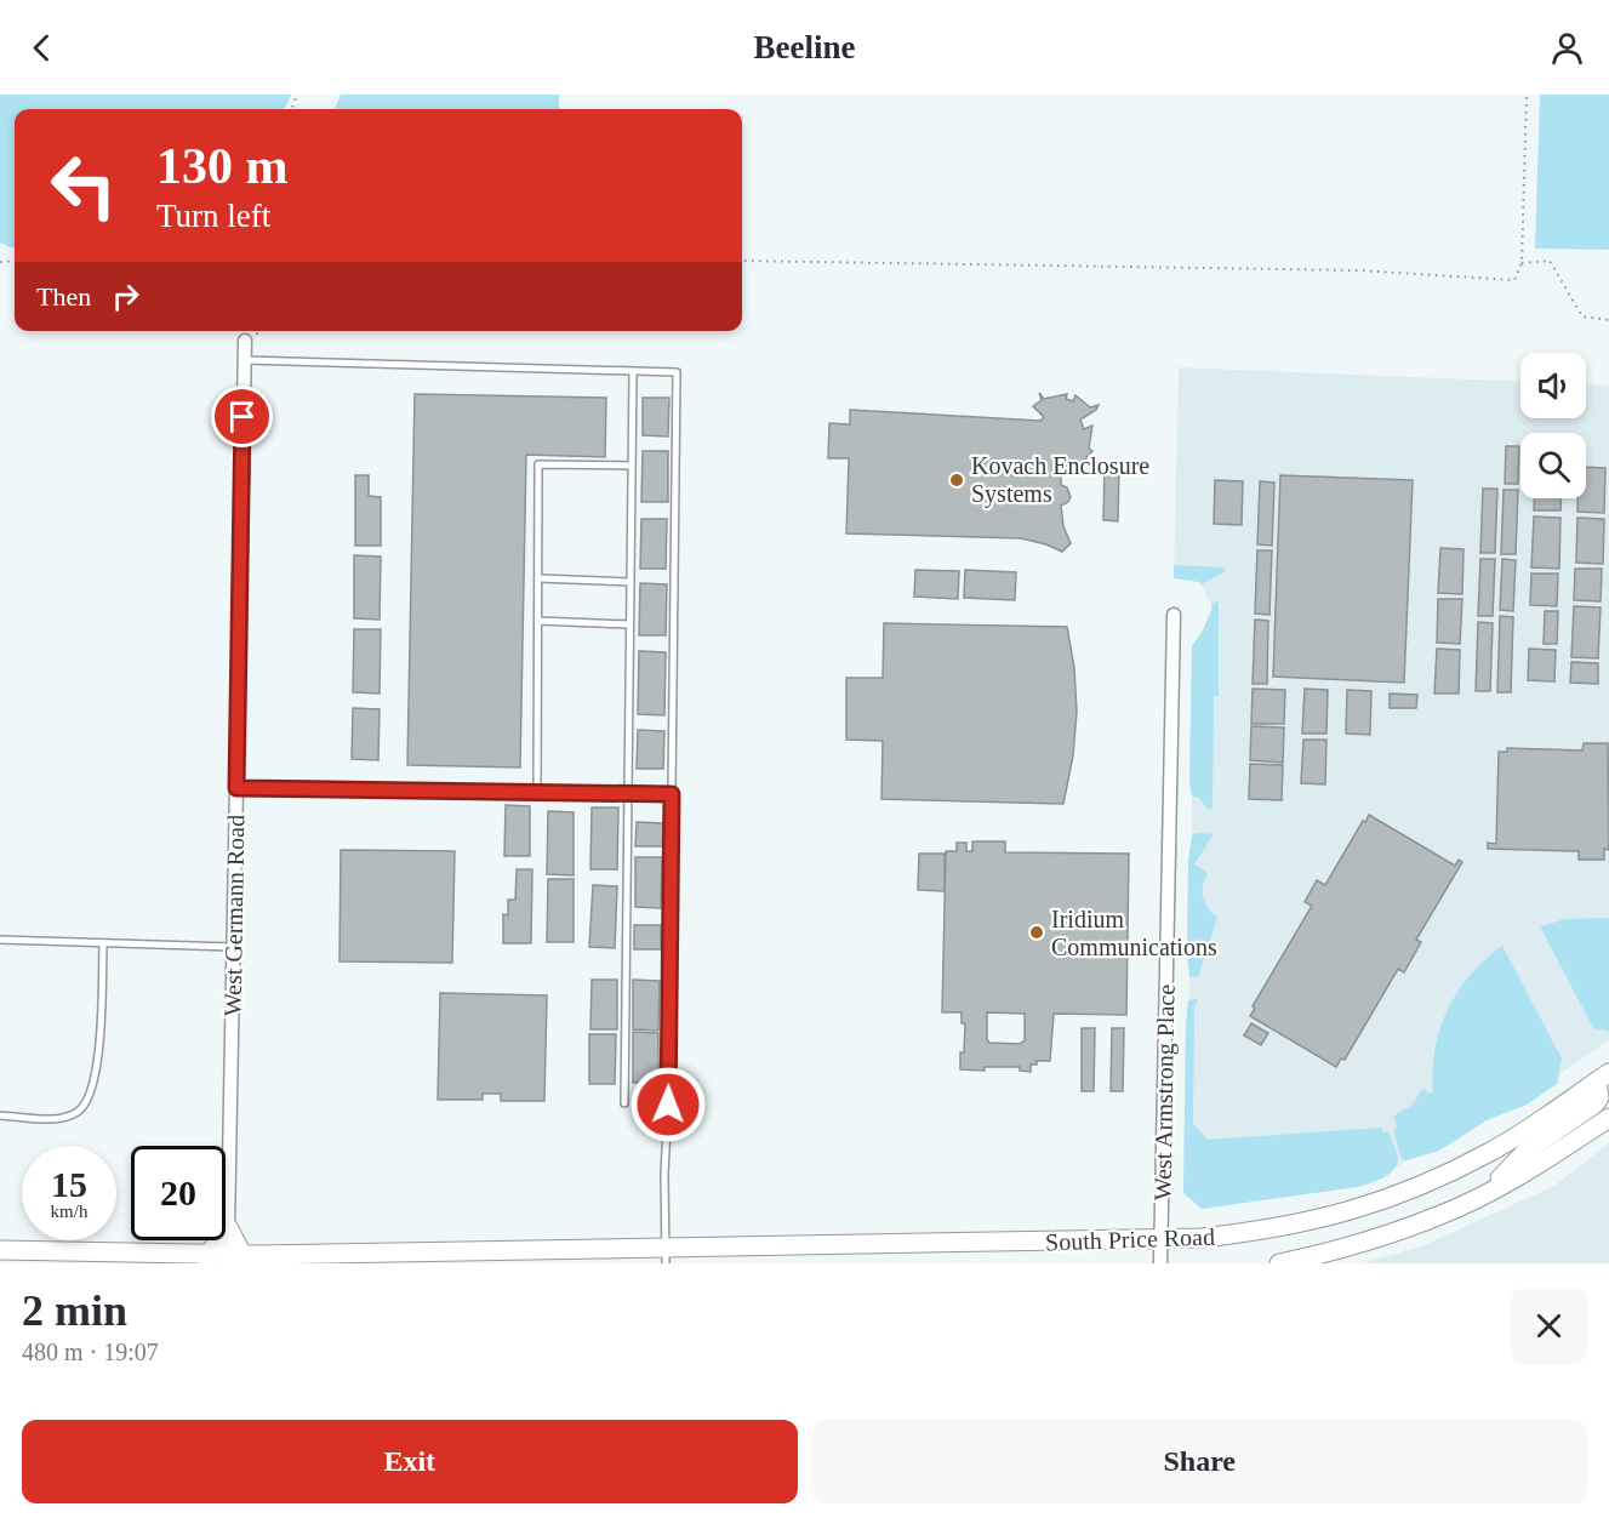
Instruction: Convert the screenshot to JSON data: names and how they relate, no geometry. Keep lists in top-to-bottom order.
{
  "streets": {
    "main road": ["West Germann Road", "South Price Road"],
    "street": ["West Armstrong Place"]
  },
  "crossings": [
    ["West Germann Road", "South Price Road"],
    ["West Armstrong Place", "South Price Road"]
  ],
  "places": ["Kovach Enclosure Systems", "Iridium Communications"],
  "page": {
    "header": "Beeline",
    "turn": ["130 m", "Turn left"],
    "then": "Then",
    "speed": "15 km/h",
    "limit": "20",
    "heading": ["2 min", "480 m · 19:07"],
    "buttons": ["Exit", "Share"]
  }
}
